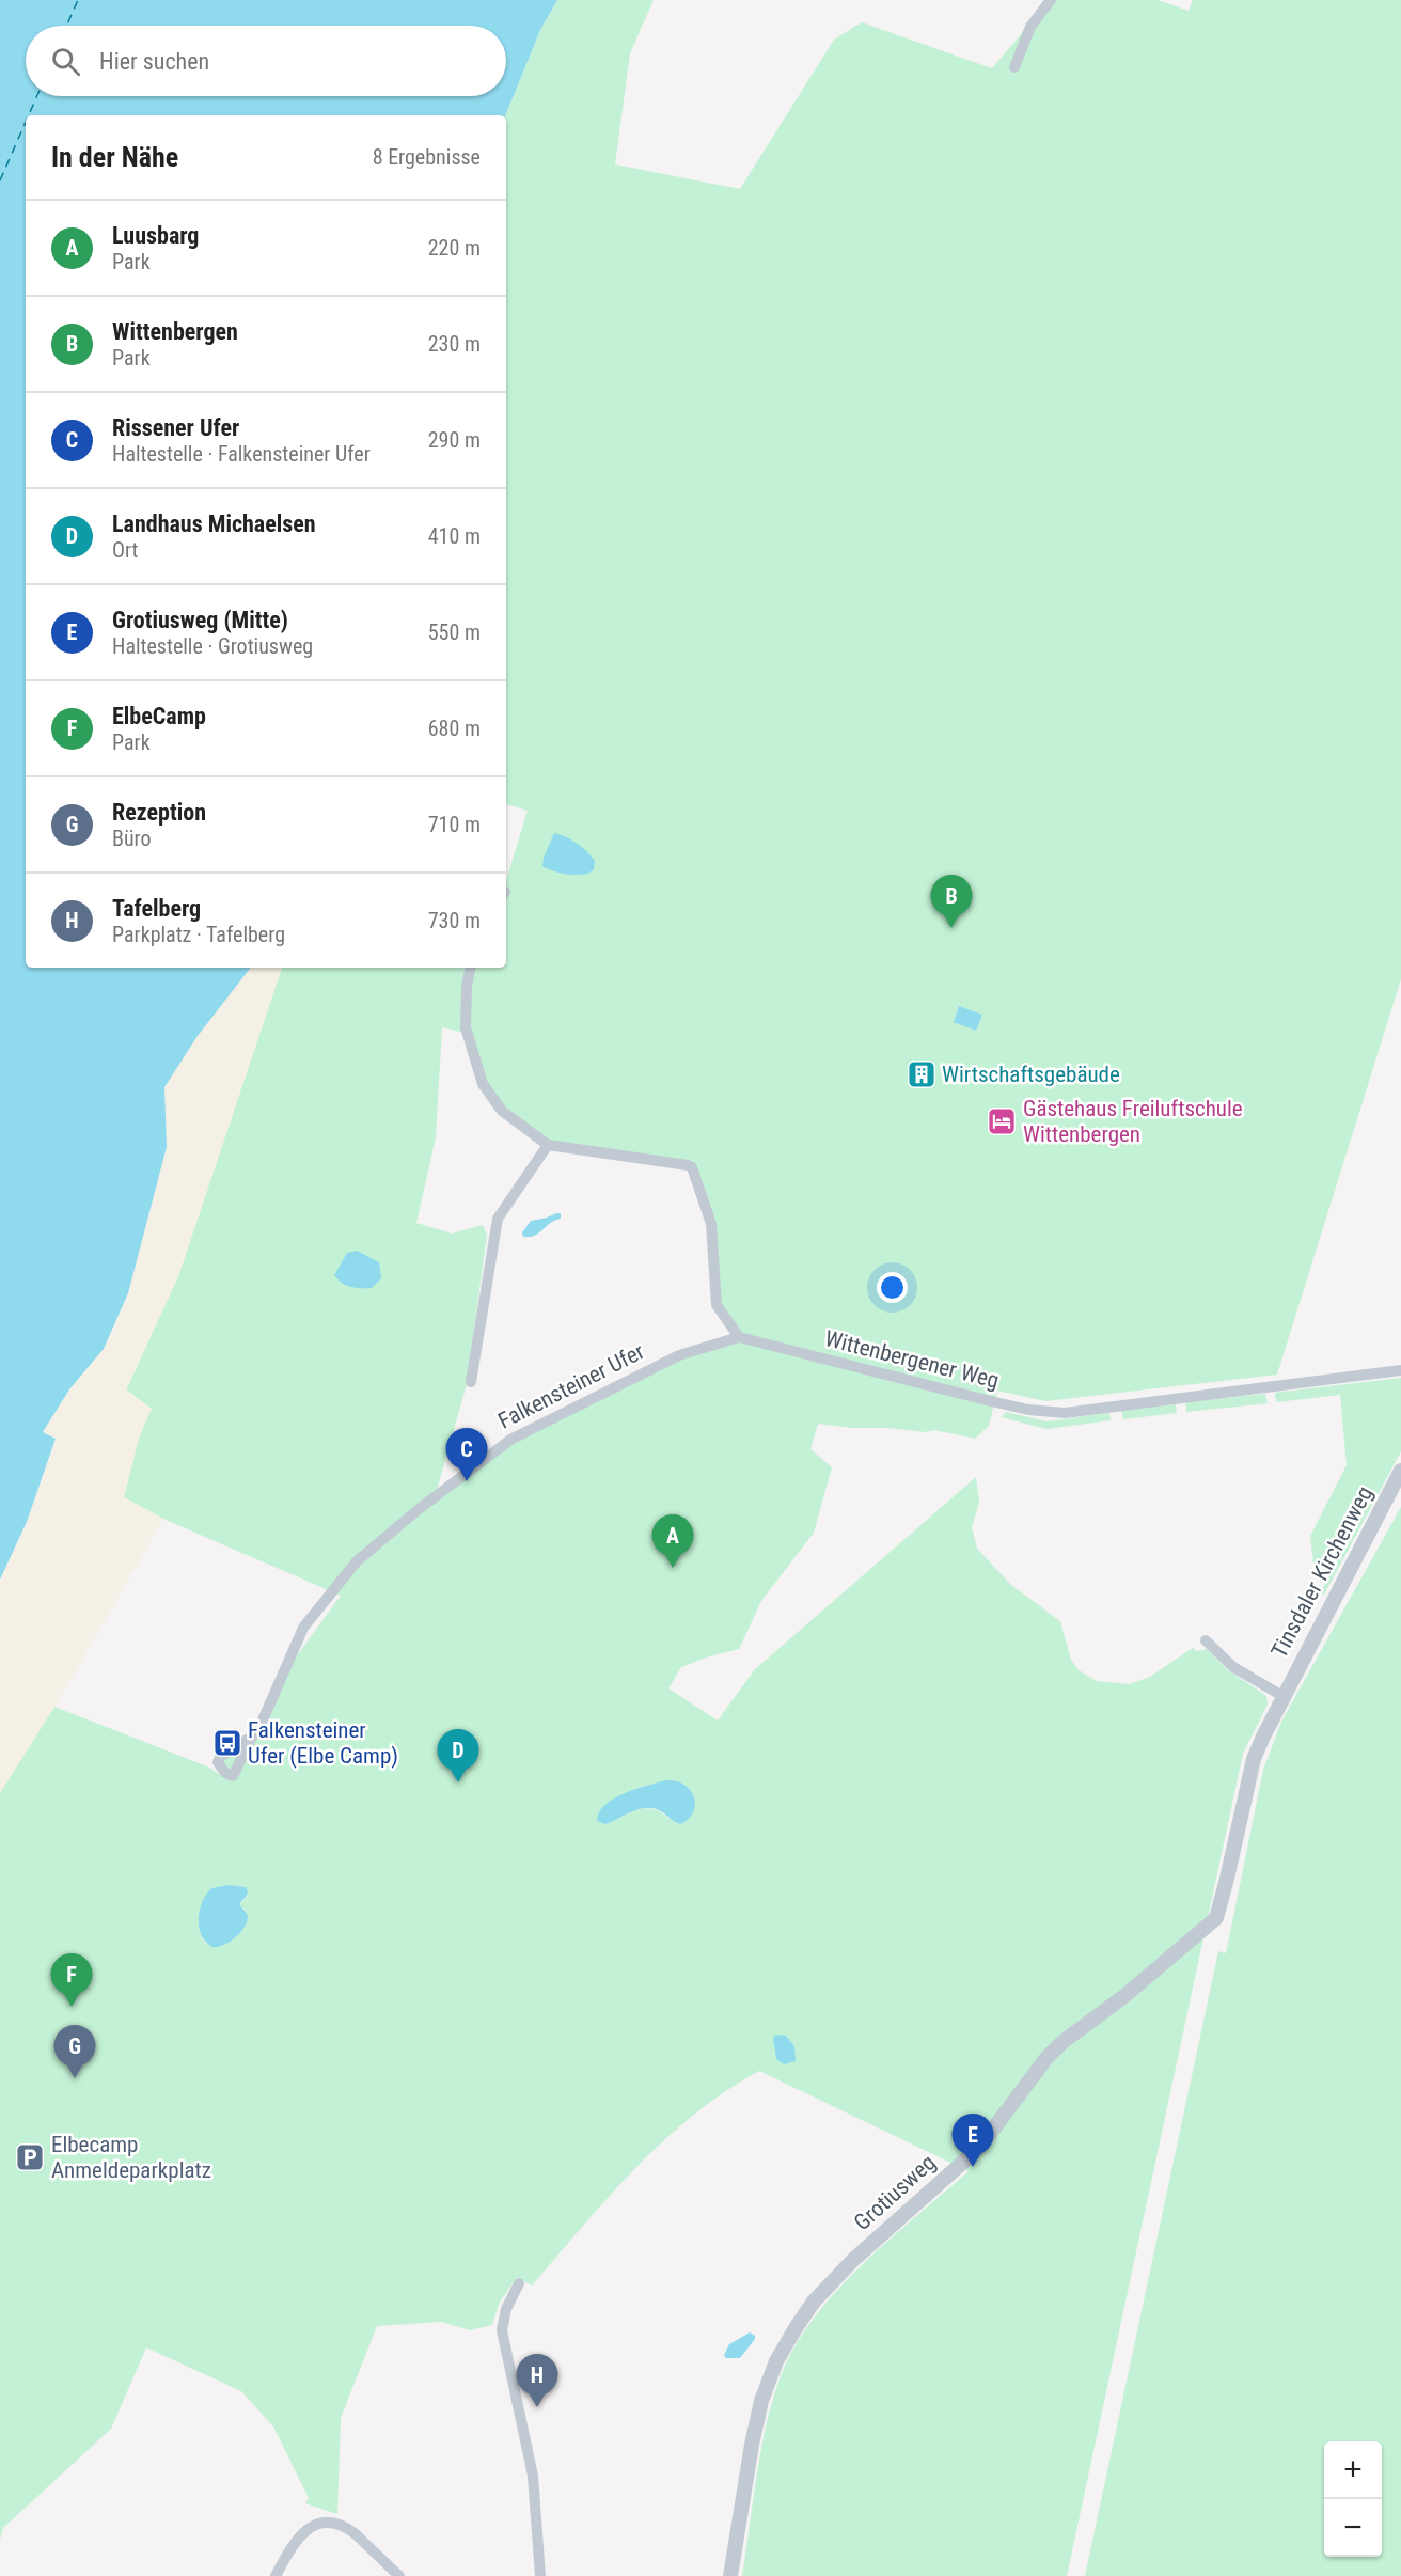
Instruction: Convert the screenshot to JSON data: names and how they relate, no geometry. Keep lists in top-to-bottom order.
{
  "streets": {
    "street": [
      "Wittenbergener Weg",
      "Falkensteiner Ufer",
      "Tinsdaler Kirchenweg",
      "Grotiusweg"
    ]
  },
  "crossings": [
    ["Wittenbergener Weg", "Falkensteiner Ufer"],
    ["Tinsdaler Kirchenweg", "Grotiusweg"]
  ],
  "places": {
    "building": ["Wirtschaftsgebäude"],
    "hotel": ["Gästehaus Freiluftschule Wittenbergen"],
    "bus stop": ["Falkensteiner Ufer (Elbe Camp)"],
    "parking": ["Elbecamp Anmeldeparkplatz"]
  },
  "page": {
    "search": "Hier suchen",
    "heading": ["In der Nähe", "8 Ergebnisse"],
    "list": [
      {
        "mark": "A",
        "name": "Luusbarg",
        "note": "Park",
        "value": "220 m"
      },
      {
        "mark": "B",
        "name": "Wittenbergen",
        "note": "Park",
        "value": "230 m"
      },
      {
        "mark": "C",
        "name": "Rissener Ufer",
        "note": "Haltestelle · Falkensteiner Ufer",
        "value": "290 m"
      },
      {
        "mark": "D",
        "name": "Landhaus Michaelsen",
        "note": "Ort",
        "value": "410 m"
      },
      {
        "mark": "E",
        "name": "Grotiusweg (Mitte)",
        "note": "Haltestelle · Grotiusweg",
        "value": "550 m"
      },
      {
        "mark": "F",
        "name": "ElbeCamp",
        "note": "Park",
        "value": "680 m"
      },
      {
        "mark": "G",
        "name": "Rezeption",
        "note": "Büro",
        "value": "710 m"
      },
      {
        "mark": "H",
        "name": "Tafelberg",
        "note": "Parkplatz · Tafelberg",
        "value": "730 m"
      }
    ],
    "pins": [
      "B",
      "C",
      "A",
      "D",
      "F",
      "G",
      "E",
      "H"
    ],
    "map_buttons": ["+", "−"]
  }
}
